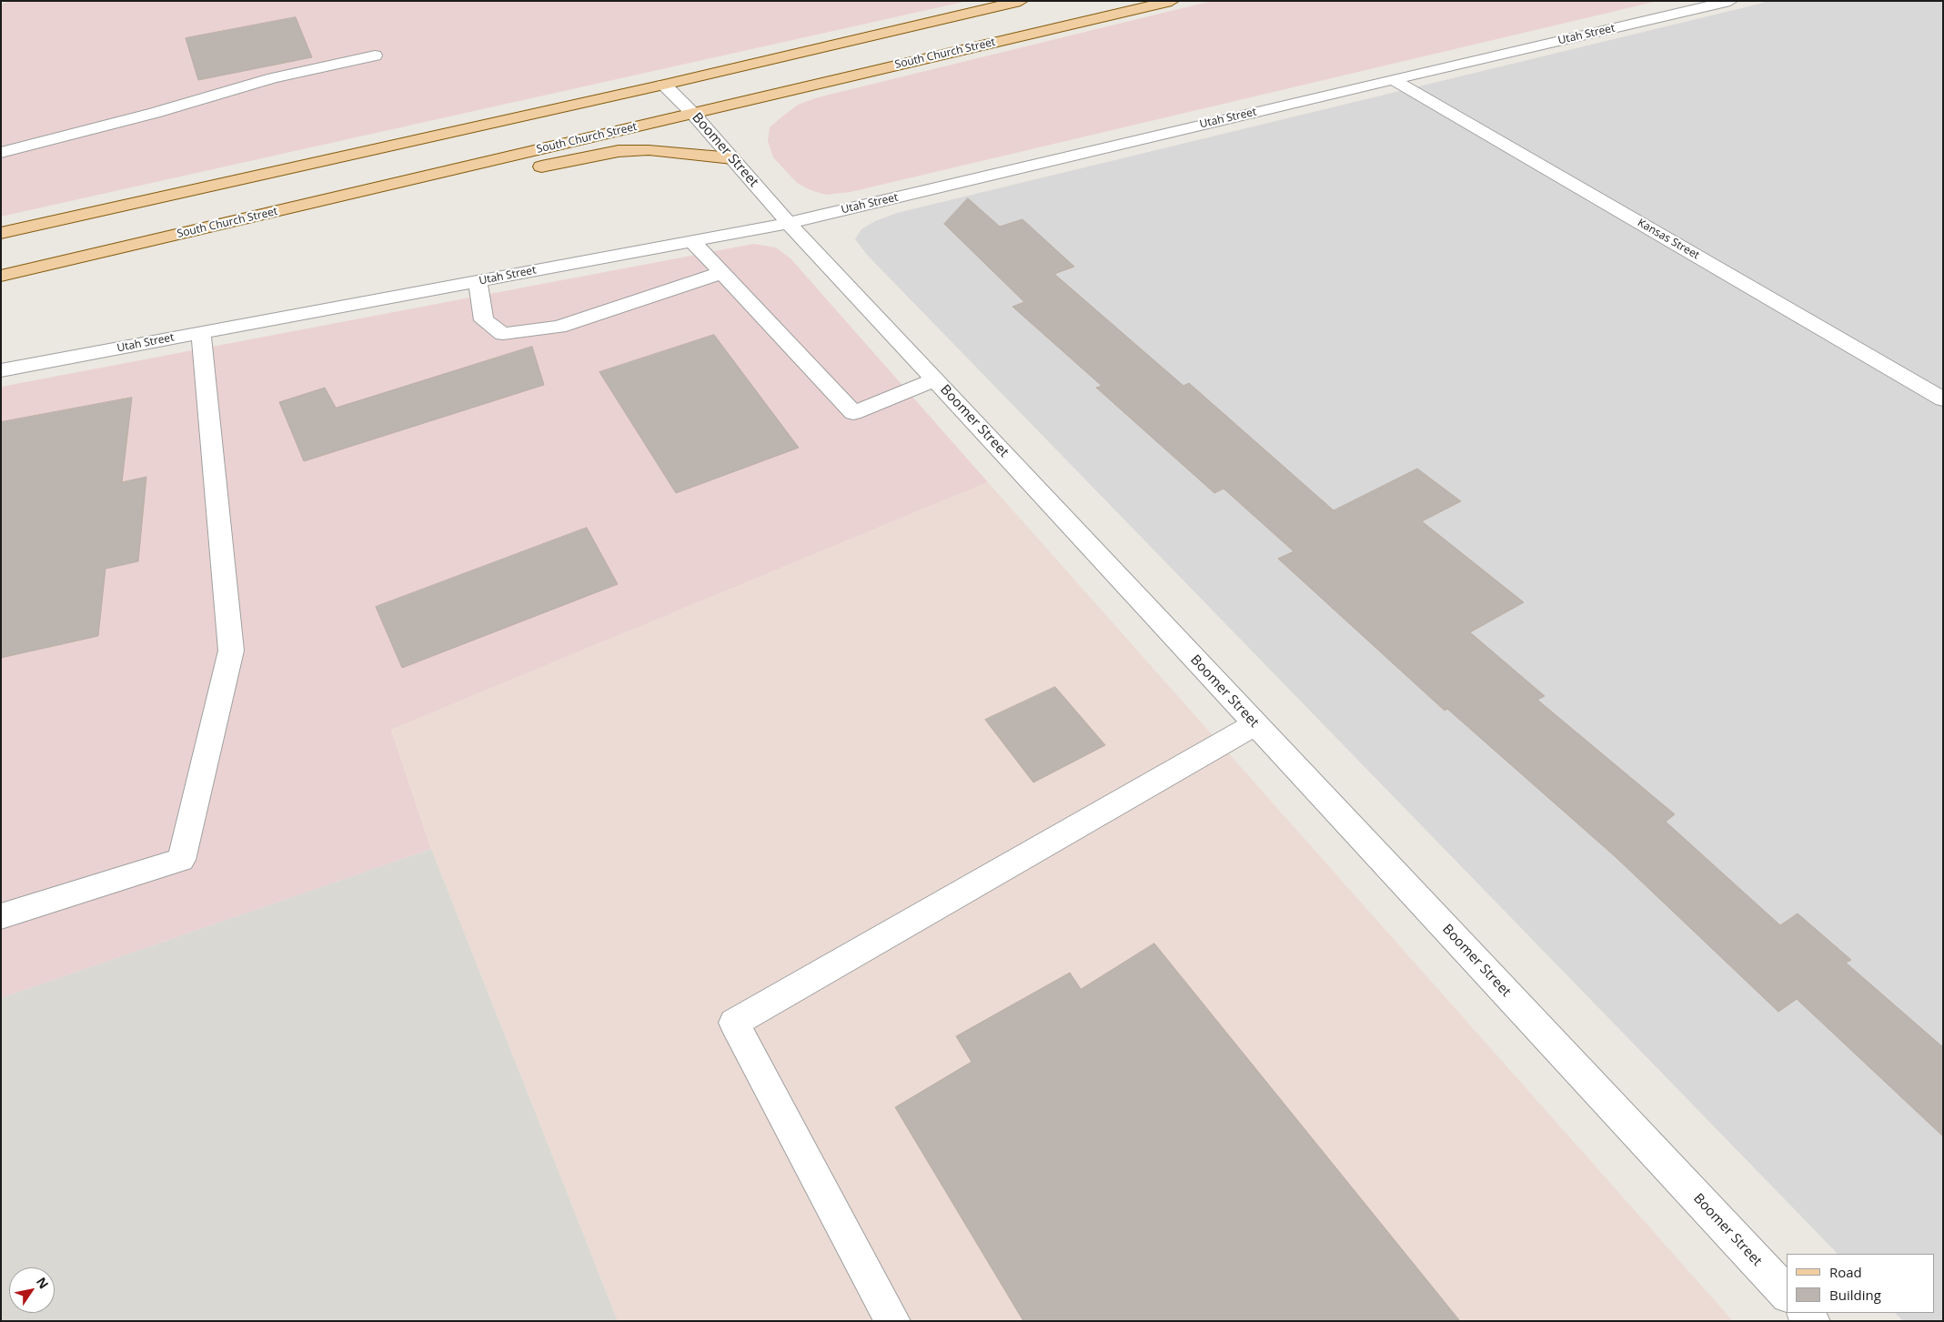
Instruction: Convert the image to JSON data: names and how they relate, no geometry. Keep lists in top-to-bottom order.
{
  "streets": {
    "main road": ["South Church Street"],
    "street": ["Utah Street", "Boomer Street", "Kansas Street"]
  },
  "crossings": [
    ["Utah Street", "Boomer Street"],
    ["Utah Street", "Kansas Street"],
    ["South Church Street", "Boomer Street"]
  ],
  "legend": ["Road", "Building"],
  "north": "top right"
}
